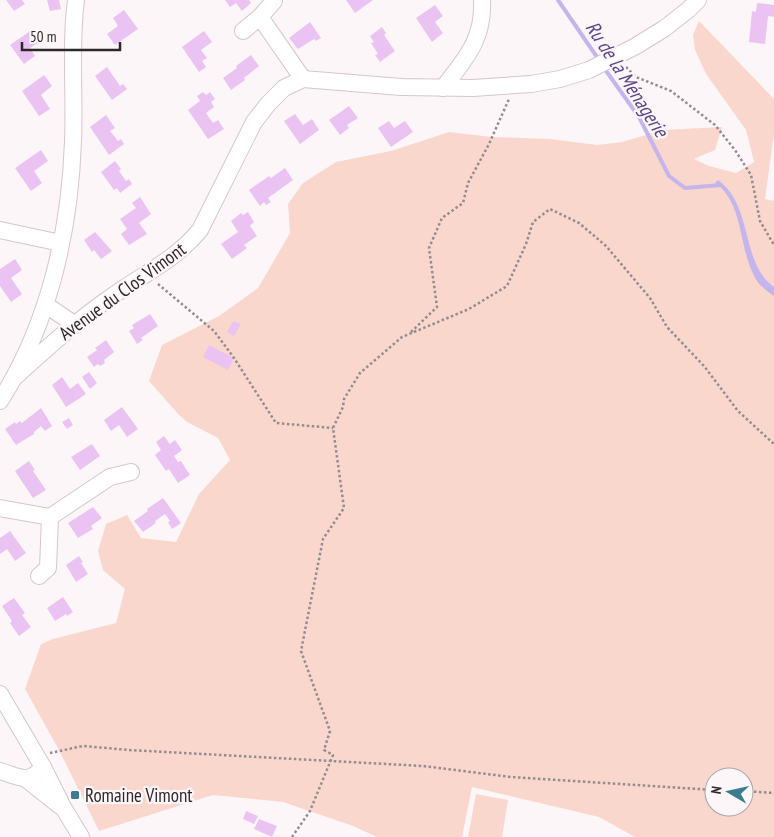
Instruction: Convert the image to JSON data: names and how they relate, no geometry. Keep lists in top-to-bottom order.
{
  "streets": {
    "street": ["Avenue du Clos Vimont"]
  },
  "water": ["Ru de la Ménagerie"],
  "places": {
    "transit": ["Romaine Vimont"]
  },
  "scale_bar": "50 m",
  "north": "left"
}
